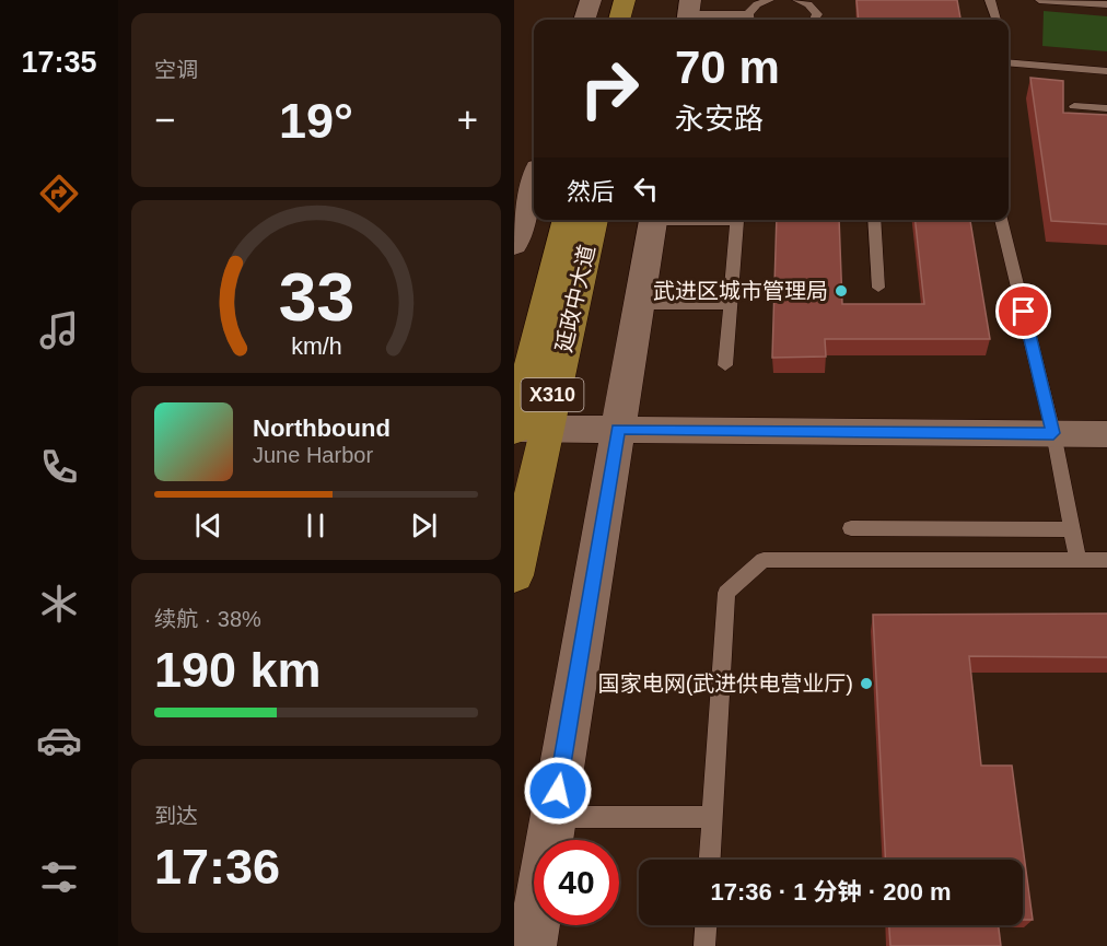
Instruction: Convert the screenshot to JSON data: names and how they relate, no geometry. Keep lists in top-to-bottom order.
{
  "streets": {
    "main road": ["延政中大道", "X310"]
  },
  "places": ["武进区城市管理局", "国家电网(武进供电营业厅)"],
  "page": {
    "tabs": "17:35",
    "tile": [
      "空调",
      ["续航 · 38%", "190 km"],
      ["到达", "17:36"]
    ],
    "turn": ["70 m", "永安路"],
    "heat": ["−", "19°", "+"],
    "then": "然后",
    "song": ["Northbound", "June Harbor"],
    "limit": "40",
    "trip": "17:36 · 1 分钟 · 200 m",
    "gauge": ["33", "km/h"]
  }
}
